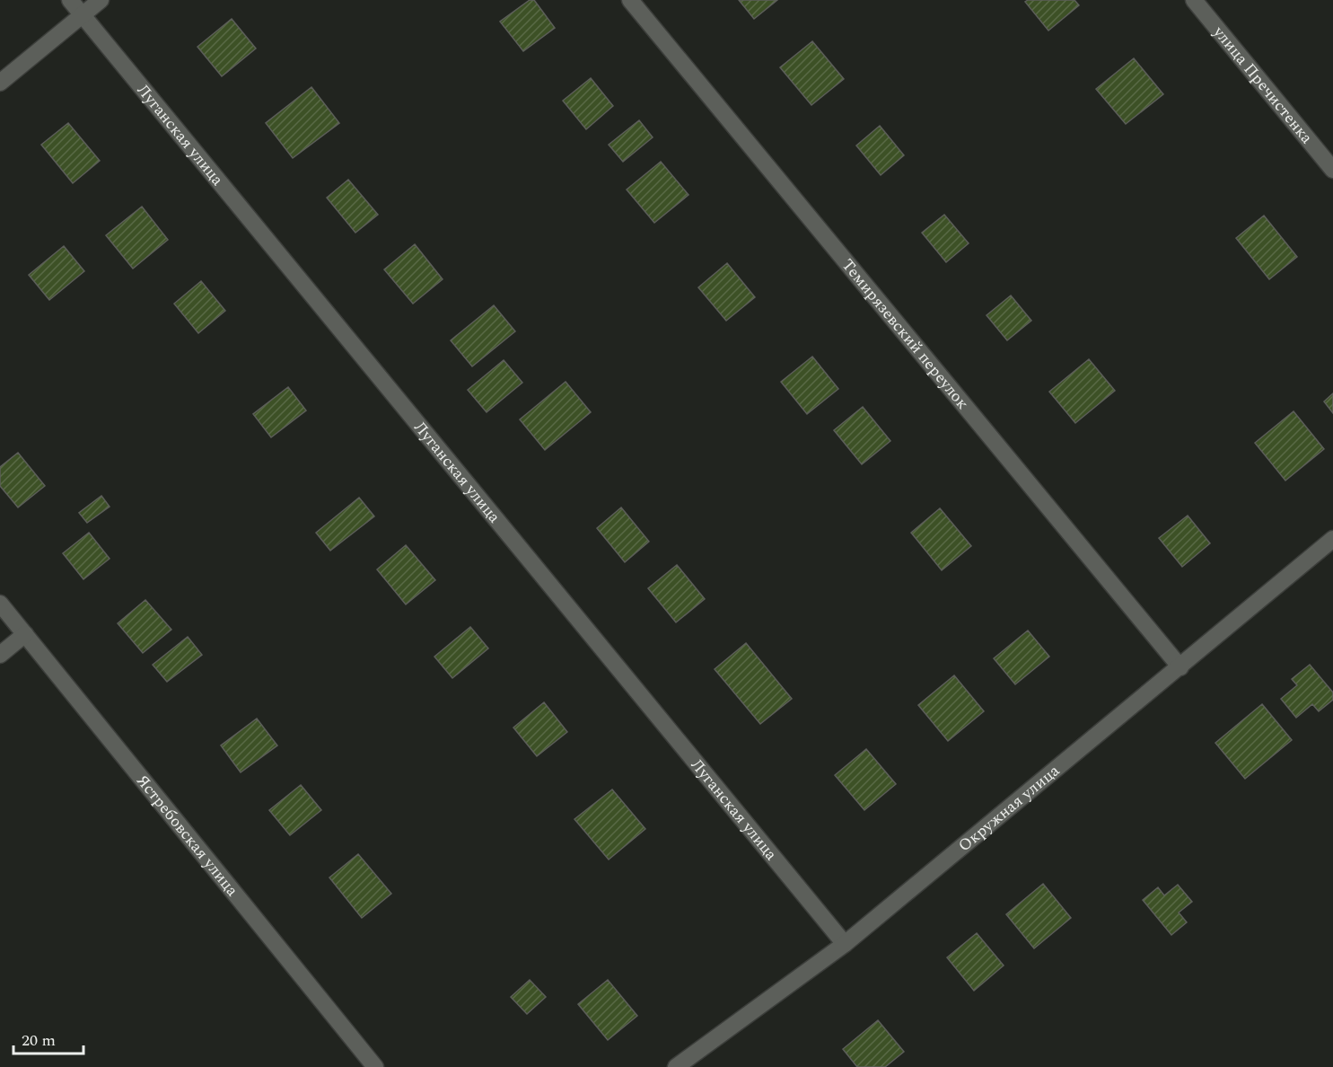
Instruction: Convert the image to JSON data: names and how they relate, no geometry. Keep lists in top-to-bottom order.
{
  "streets": {
    "street": [
      "улица Пречистенка",
      "Луганская улица",
      "Темирязевский переулок",
      "Окружная улица",
      "Ястребовская улица"
    ]
  },
  "crossings": [
    ["Луганская улица", "Окружная улица"],
    ["Темирязевский переулок", "Окружная улица"]
  ],
  "scale_bar": "20 m"
}
